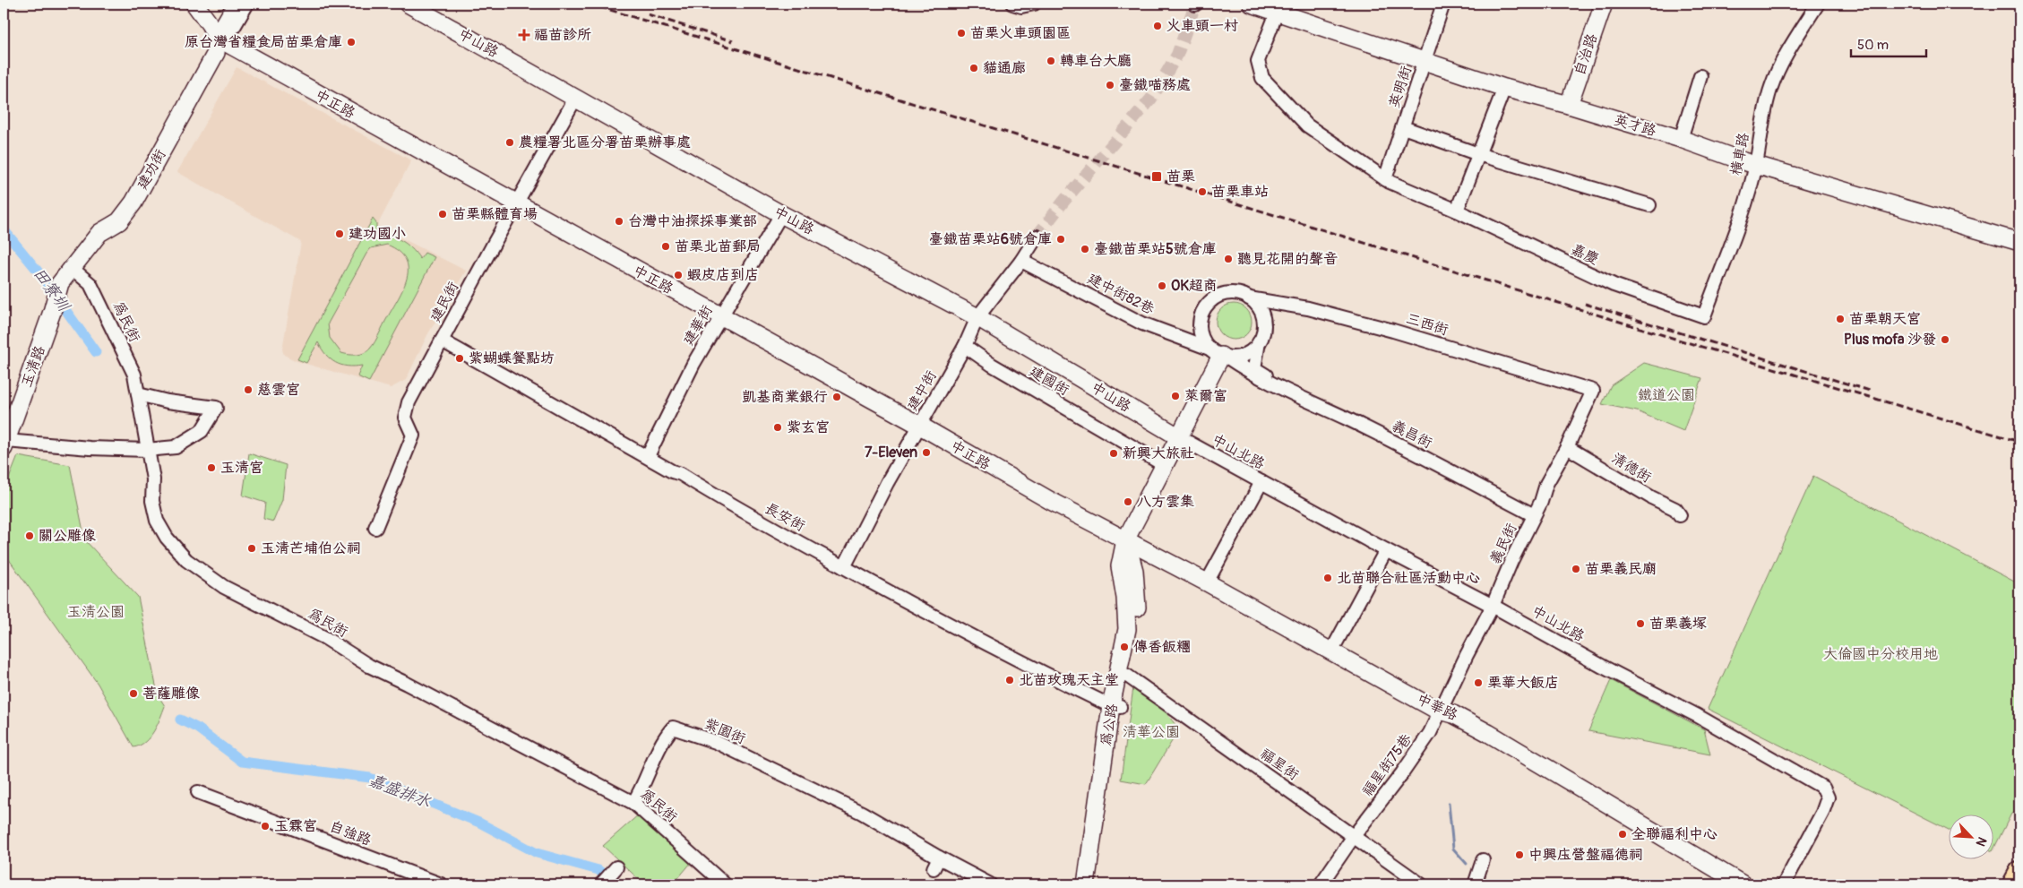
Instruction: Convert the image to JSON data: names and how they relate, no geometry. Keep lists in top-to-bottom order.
{
  "streets": {
    "street": [
      "中山路",
      "自治路",
      "英明街",
      "中正路",
      "英才路",
      "橫車路",
      "建功街",
      "嘉慶",
      "建中街82巷",
      "建民街",
      "為民街",
      "三西街",
      "建華街",
      "玉清路",
      "建國街",
      "建中街",
      "義昌街",
      "中山北路",
      "清德街",
      "長安街",
      "義民街",
      "中華路",
      "為公路",
      "紫園街",
      "福星街",
      "福星街75巷",
      "自強路"
    ]
  },
  "crossings": [
    ["中山路", "建民街"],
    ["中山路", "建華街"],
    ["中山路", "建中街"],
    ["中山路", "中山北路"],
    ["自治路", "英才路"],
    ["英明街", "英才路"],
    ["英明街", "嘉慶"],
    ["中正路", "建功街"],
    ["中正路", "建民街"],
    ["中正路", "建華街"],
    ["中正路", "建中街"],
    ["中正路", "中華路"],
    ["中正路", "為公路"],
    ["英才路", "橫車路"],
    ["英才路", "嘉慶"],
    ["橫車路", "嘉慶"],
    ["建功街", "為民街"],
    ["建功街", "玉清路"],
    ["建中街82巷", "三西街"],
    ["建中街82巷", "建中街"],
    ["建中街82巷", "義昌街"],
    ["建民街", "長安街"],
    ["為民街", "紫園街"],
    ["三西街", "義民街"],
    ["建華街", "長安街"],
    ["建國街", "建中街"],
    ["建中街", "長安街"],
    ["義昌街", "義民街"],
    ["中山北路", "義民街"],
    ["清德街", "義民街"],
    ["長安街", "為公路"],
    ["義民街", "中華路"],
    ["義民街", "福星街75巷"],
    ["中華路", "為公路"],
    ["中華路", "福星街75巷"],
    ["為公路", "福星街"],
    ["福星街", "福星街75巷"]
  ],
  "water": ["田寮圳", "嘉盛排水"],
  "parks": [
    "鐵道公園",
    "玉清公園",
    "大倫國中分校用地",
    "清華公園"
  ],
  "places": {
    "other": [
      "火車頭一村",
      "苗栗火車頭園區",
      "原台灣省糧食局苗栗倉庫",
      "轉車台大廳",
      "貓通廊",
      "臺鐵喵務處",
      "農糧署北區分署苗栗辦事處",
      "苗栗車站",
      "苗栗縣體育場",
      "台灣中油探採事業部",
      "建功國小",
      "臺鐵苗栗站6號倉庫",
      "苗栗北苗郵局",
      "臺鐵苗栗站5號倉庫",
      "聽見花開的聲音",
      "蝦皮店到店",
      "OK超商",
      "苗栗朝天宮",
      "Plus mofa 沙發",
      "紫蝴蝶餐點坊",
      "慈雲宮",
      "萊爾富",
      "凱基商業銀行",
      "紫玄宮",
      "7-Eleven",
      "新興大旅社",
      "玉清宮",
      "八方雲集",
      "關公雕像",
      "玉清芒埔伯公祠",
      "苗栗義民廟",
      "北苗聯合社區活動中心",
      "苗栗義塚",
      "傳香飯糰",
      "北苗玫瑰天主堂",
      "栗華大飯店",
      "菩薩雕像",
      "玉霖宮",
      "全聯福利中心",
      "中興庒營盤福德祠"
    ],
    "health": ["福苗診所"],
    "transit": ["苗栗"]
  },
  "scale_bar": "50 m",
  "north": "bottom right"
}
